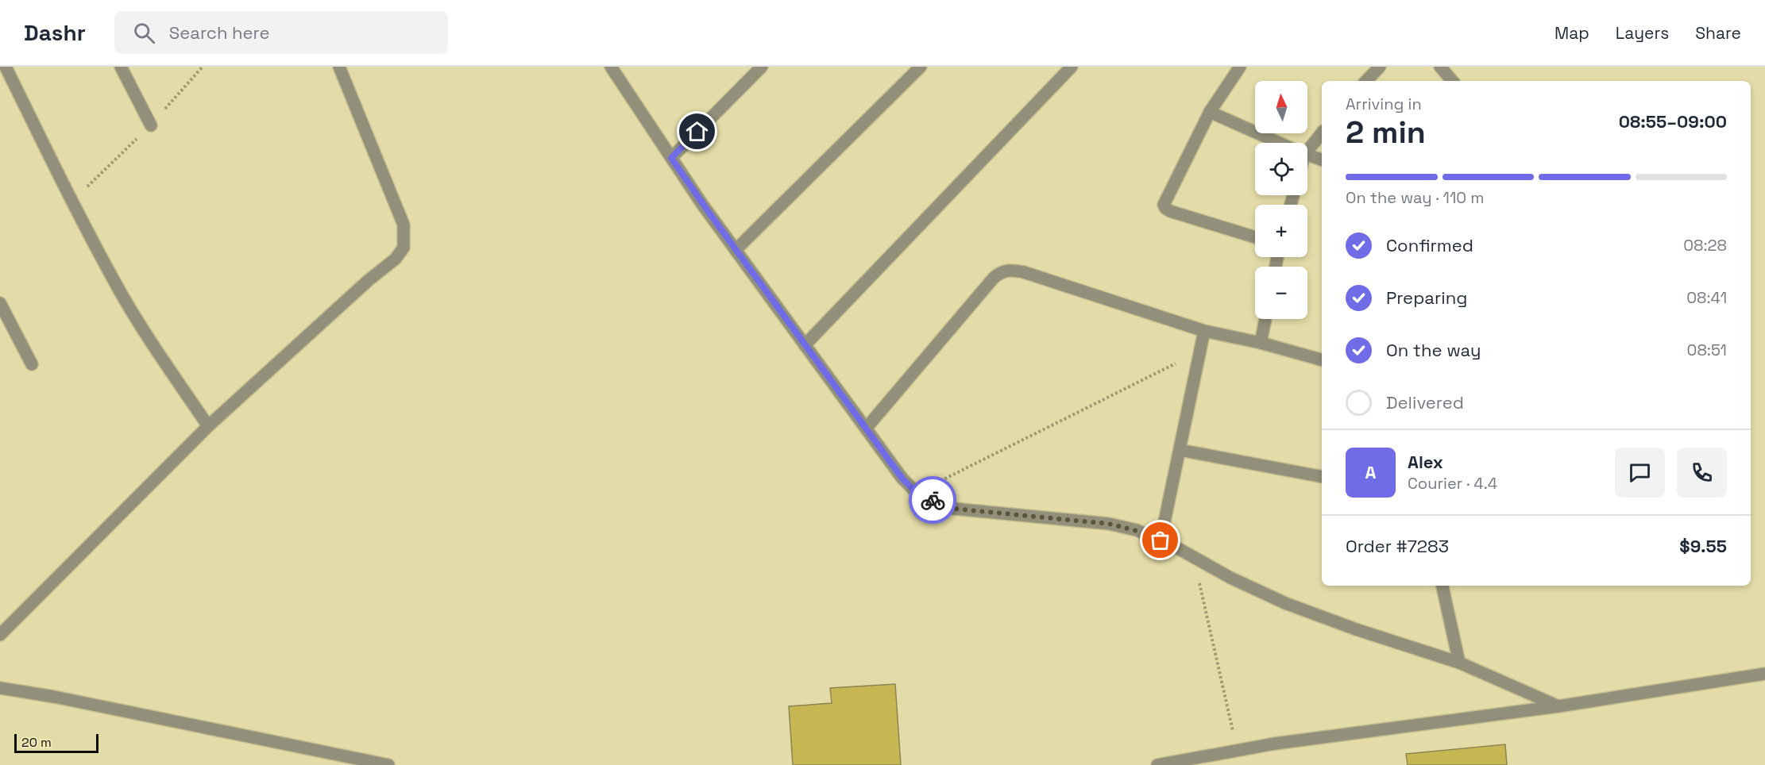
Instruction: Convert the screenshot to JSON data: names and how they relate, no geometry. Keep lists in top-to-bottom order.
{
  "scale_bar": "20 m",
  "north": "top",
  "page": {
    "header": "Dashr",
    "search": "Search here",
    "nav": ["Map", "Layers", "Share"],
    "map_buttons": ["+", "−"],
    "heading": ["2 min", "Arriving in", "08:55–09:00"],
    "panel": [
      "Alex",
      "Courier · 4.4",
      "Order #7283",
      "$9.55"
    ],
    "bar": "On the way · 110 m",
    "list": [
      ["Confirmed", "08:28"],
      ["Preparing", "08:41"],
      ["On the way", "08:51"],
      "Delivered"
    ],
    "round": "A",
    "scale": "20 m"
  }
}
